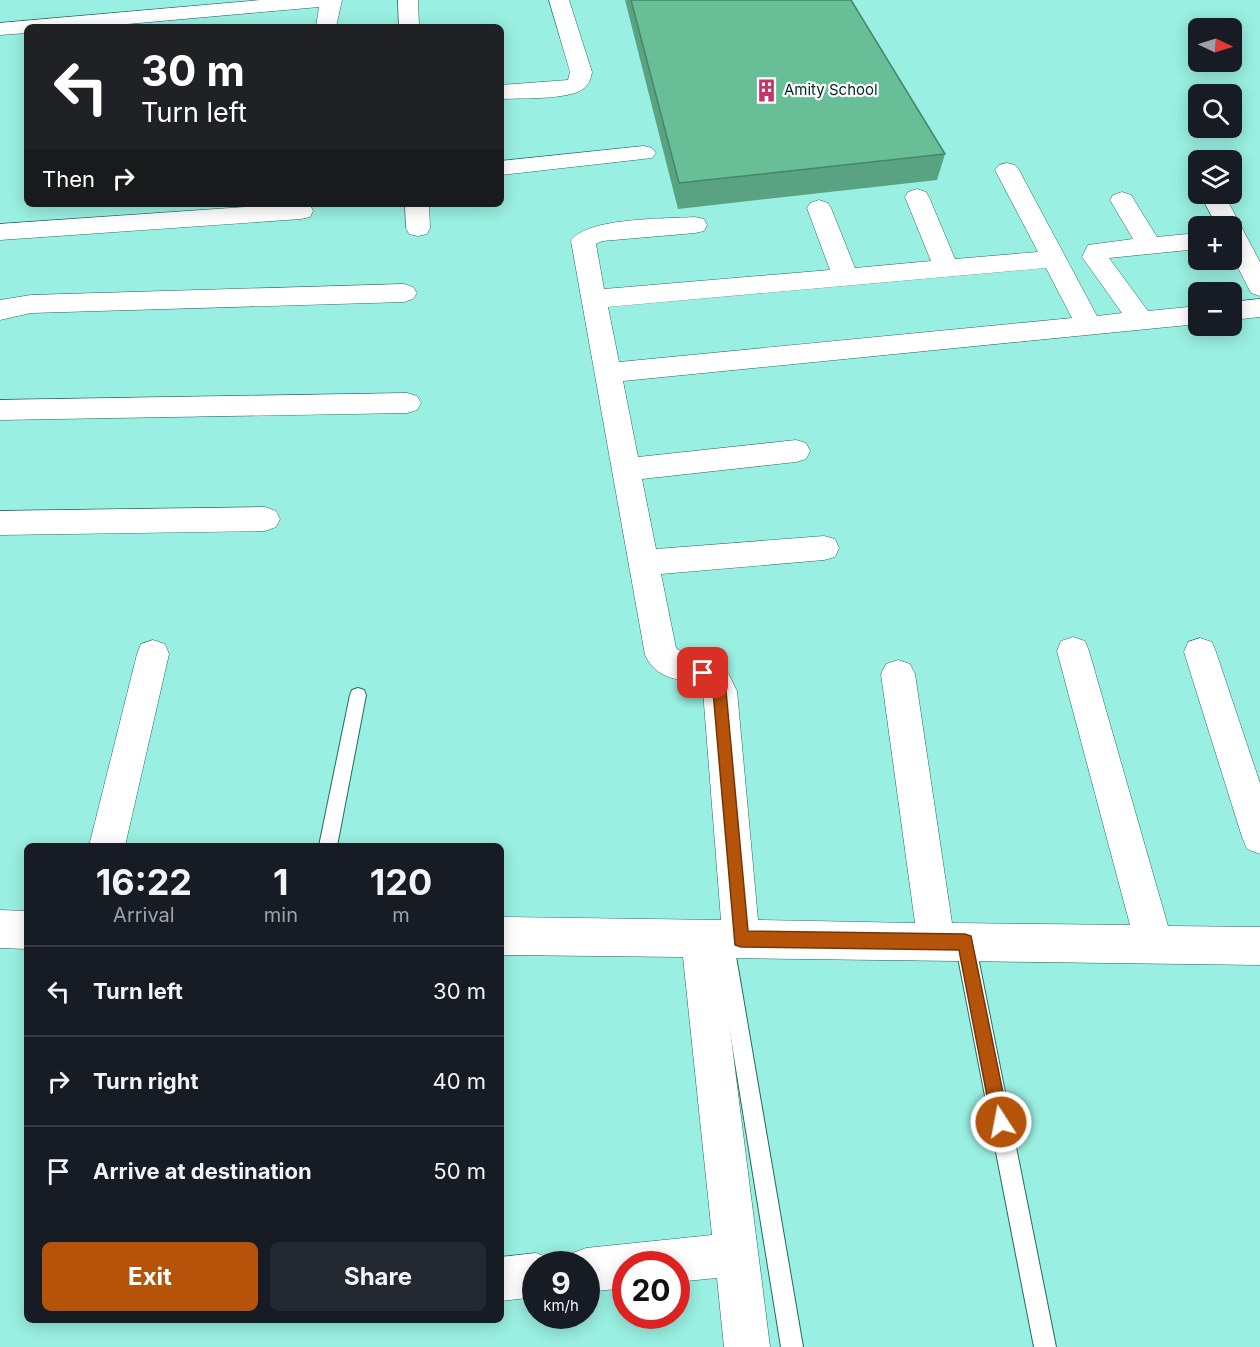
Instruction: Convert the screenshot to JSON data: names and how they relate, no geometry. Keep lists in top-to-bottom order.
{
  "places": {
    "building": ["Amity School"]
  },
  "north": "right",
  "page": {
    "map_buttons": ["+", "−"],
    "turn": ["30 m", "Turn left"],
    "then": "Then",
    "eta": [
      "16:22",
      "Arrival",
      "1",
      "min",
      "120",
      "m"
    ],
    "list": [
      {
        "name": "Turn left",
        "value": "30 m"
      },
      {
        "name": "Turn right",
        "value": "40 m"
      },
      {
        "name": "Arrive at destination",
        "value": "50 m"
      }
    ],
    "buttons": ["Exit", "Share"],
    "speed": "9 km/h",
    "limit": "20"
  }
}
